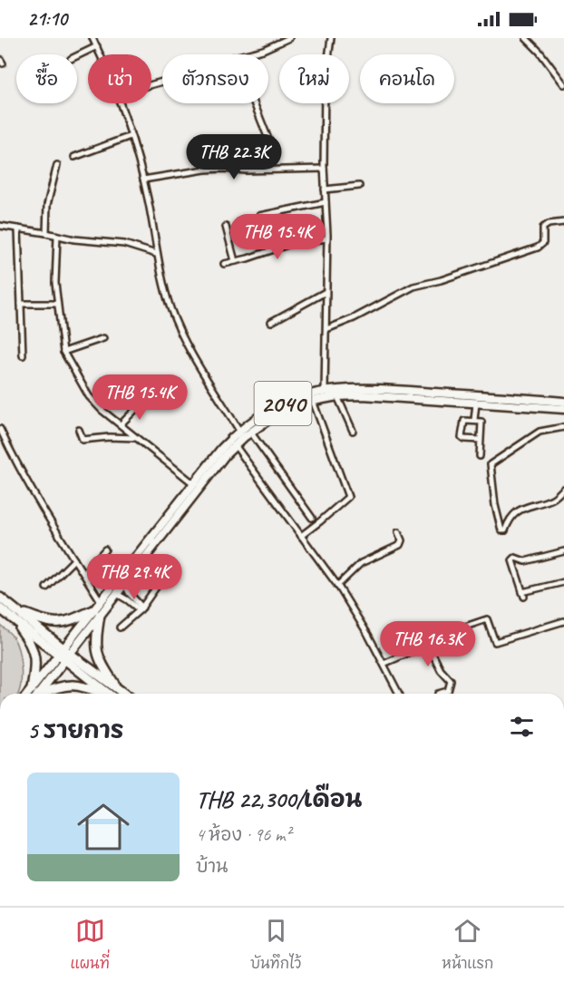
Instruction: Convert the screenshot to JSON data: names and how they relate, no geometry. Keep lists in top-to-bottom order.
{
  "streets": {
    "main road": ["2040"]
  },
  "page": {
    "status": "21:10",
    "chip": [
      "ซื้อ",
      "เช่า",
      "ตัวกรอง",
      "ใหม่",
      "คอนโด"
    ],
    "price": [
      "THB 22.3K",
      "THB 15.4K",
      "THB 15.4K",
      "THB 29.4K",
      "THB 16.3K"
    ],
    "heading": "5 รายการ",
    "list": [
      {
        "name": "THB 22,300/เดือน",
        "note": "4 ห้อง · 96 m² · บ้าน"
      }
    ],
    "tabs": ["แผนที่", "บันทึกไว้", "หน้าแรก"]
  }
}
